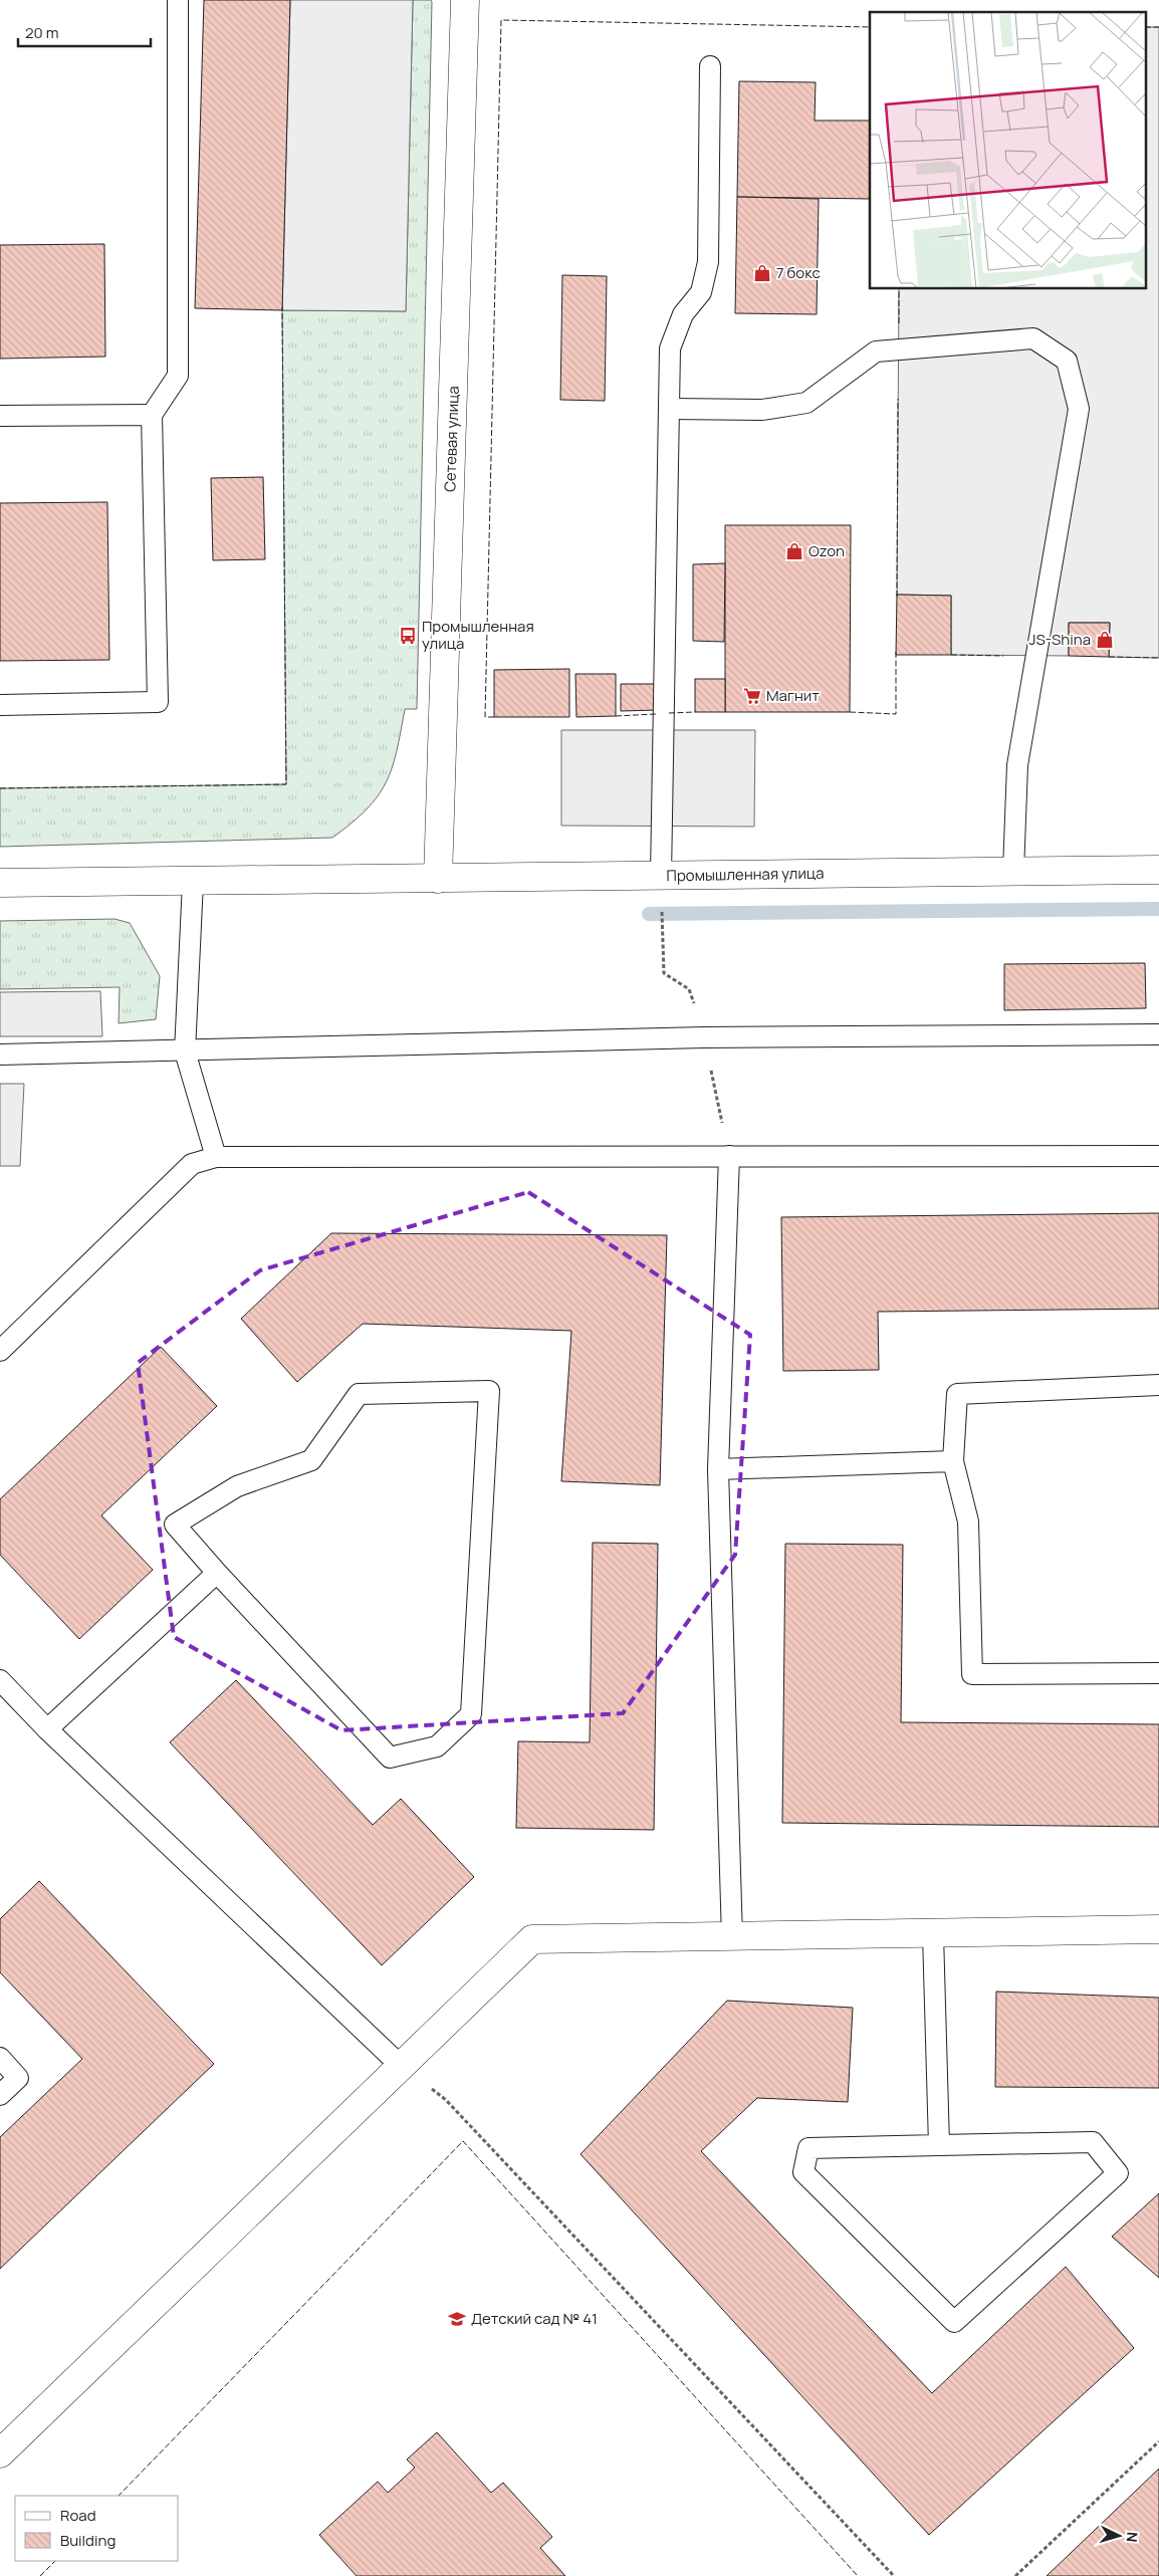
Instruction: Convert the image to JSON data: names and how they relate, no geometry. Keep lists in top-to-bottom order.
{
  "streets": {
    "street": ["Сетевая улица", "Промышленная улица"]
  },
  "crossings": [
    ["Сетевая улица", "Промышленная улица"]
  ],
  "places": {
    "shop": ["7 бокс", "Ozon", "JS-Shina"],
    "bus stop": ["Промышленная улица"],
    "supermarket": ["Магнит"],
    "school or university": ["Детский сад № 41"]
  },
  "legend": ["Road", "Building"],
  "scale_bar": "20 m",
  "north": "right"
}
